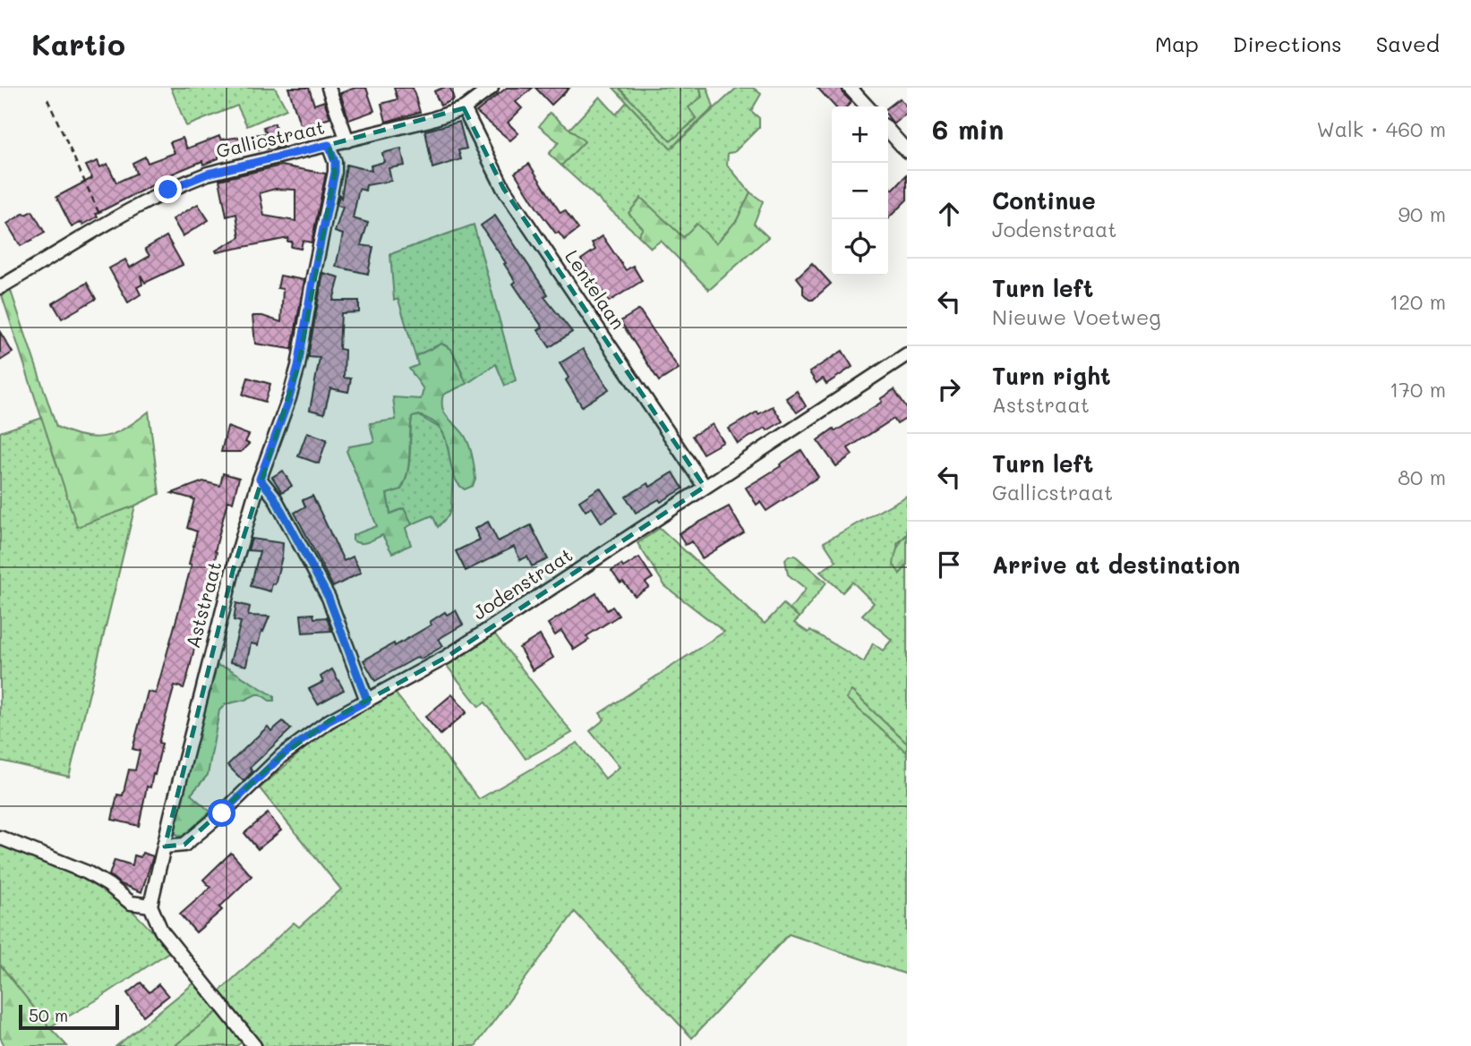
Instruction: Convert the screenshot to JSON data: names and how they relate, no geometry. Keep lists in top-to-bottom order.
{
  "streets": {
    "street": [
      "Gallicstraat",
      "Lentelaan",
      "Jodenstraat",
      "Aststraat"
    ]
  },
  "crossings": [
    ["Gallicstraat", "Lentelaan"],
    ["Gallicstraat", "Aststraat"],
    ["Lentelaan", "Jodenstraat"],
    ["Jodenstraat", "Aststraat"]
  ],
  "scale_bar": "50 m",
  "page": {
    "header": "Kartio",
    "nav": ["Map", "Directions", "Saved"],
    "heading": ["6 min", "Walk · 460 m"],
    "map_buttons": ["+", "−"],
    "list": [
      ["Continue", "Jodenstraat", "90 m"],
      ["Turn left", "Nieuwe Voetweg", "120 m"],
      ["Turn right", "Aststraat", "170 m"],
      ["Turn left", "Gallicstraat", "80 m"],
      "Arrive at destination"
    ],
    "scale": "50 m"
  }
}
